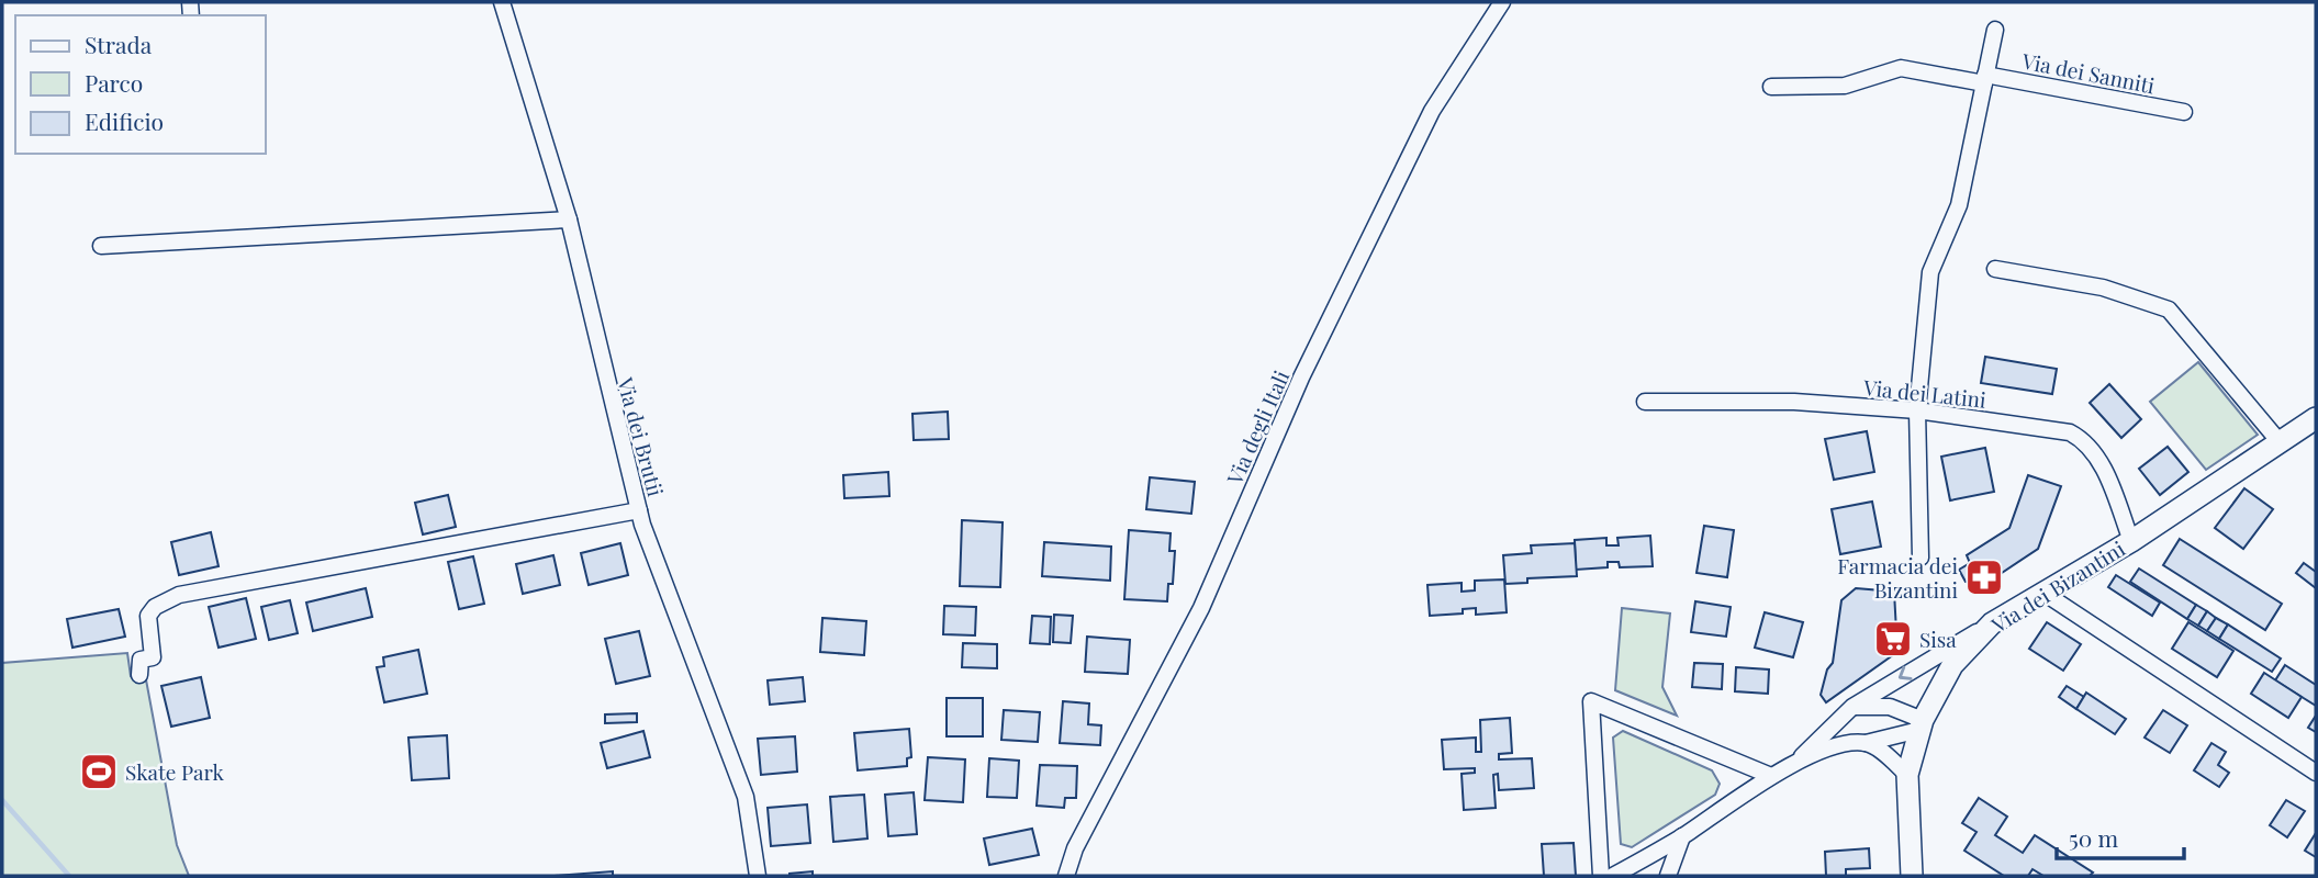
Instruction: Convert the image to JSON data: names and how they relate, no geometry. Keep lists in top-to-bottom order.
{
  "streets": {
    "street": [
      "Via dei Sanniti",
      "Via dei Latini",
      "Via degli Itali",
      "Via dei Brutii",
      "Via dei Bizantini"
    ]
  },
  "crossings": [
    ["Via dei Latini", "Via dei Bizantini"]
  ],
  "places": {
    "pharmacy": ["Farmacia dei Bizantini"],
    "supermarket": ["Sisa"],
    "sports": ["Skate Park"]
  },
  "legend": ["Strada", "Parco", "Edificio"],
  "scale_bar": "50 m"
}
